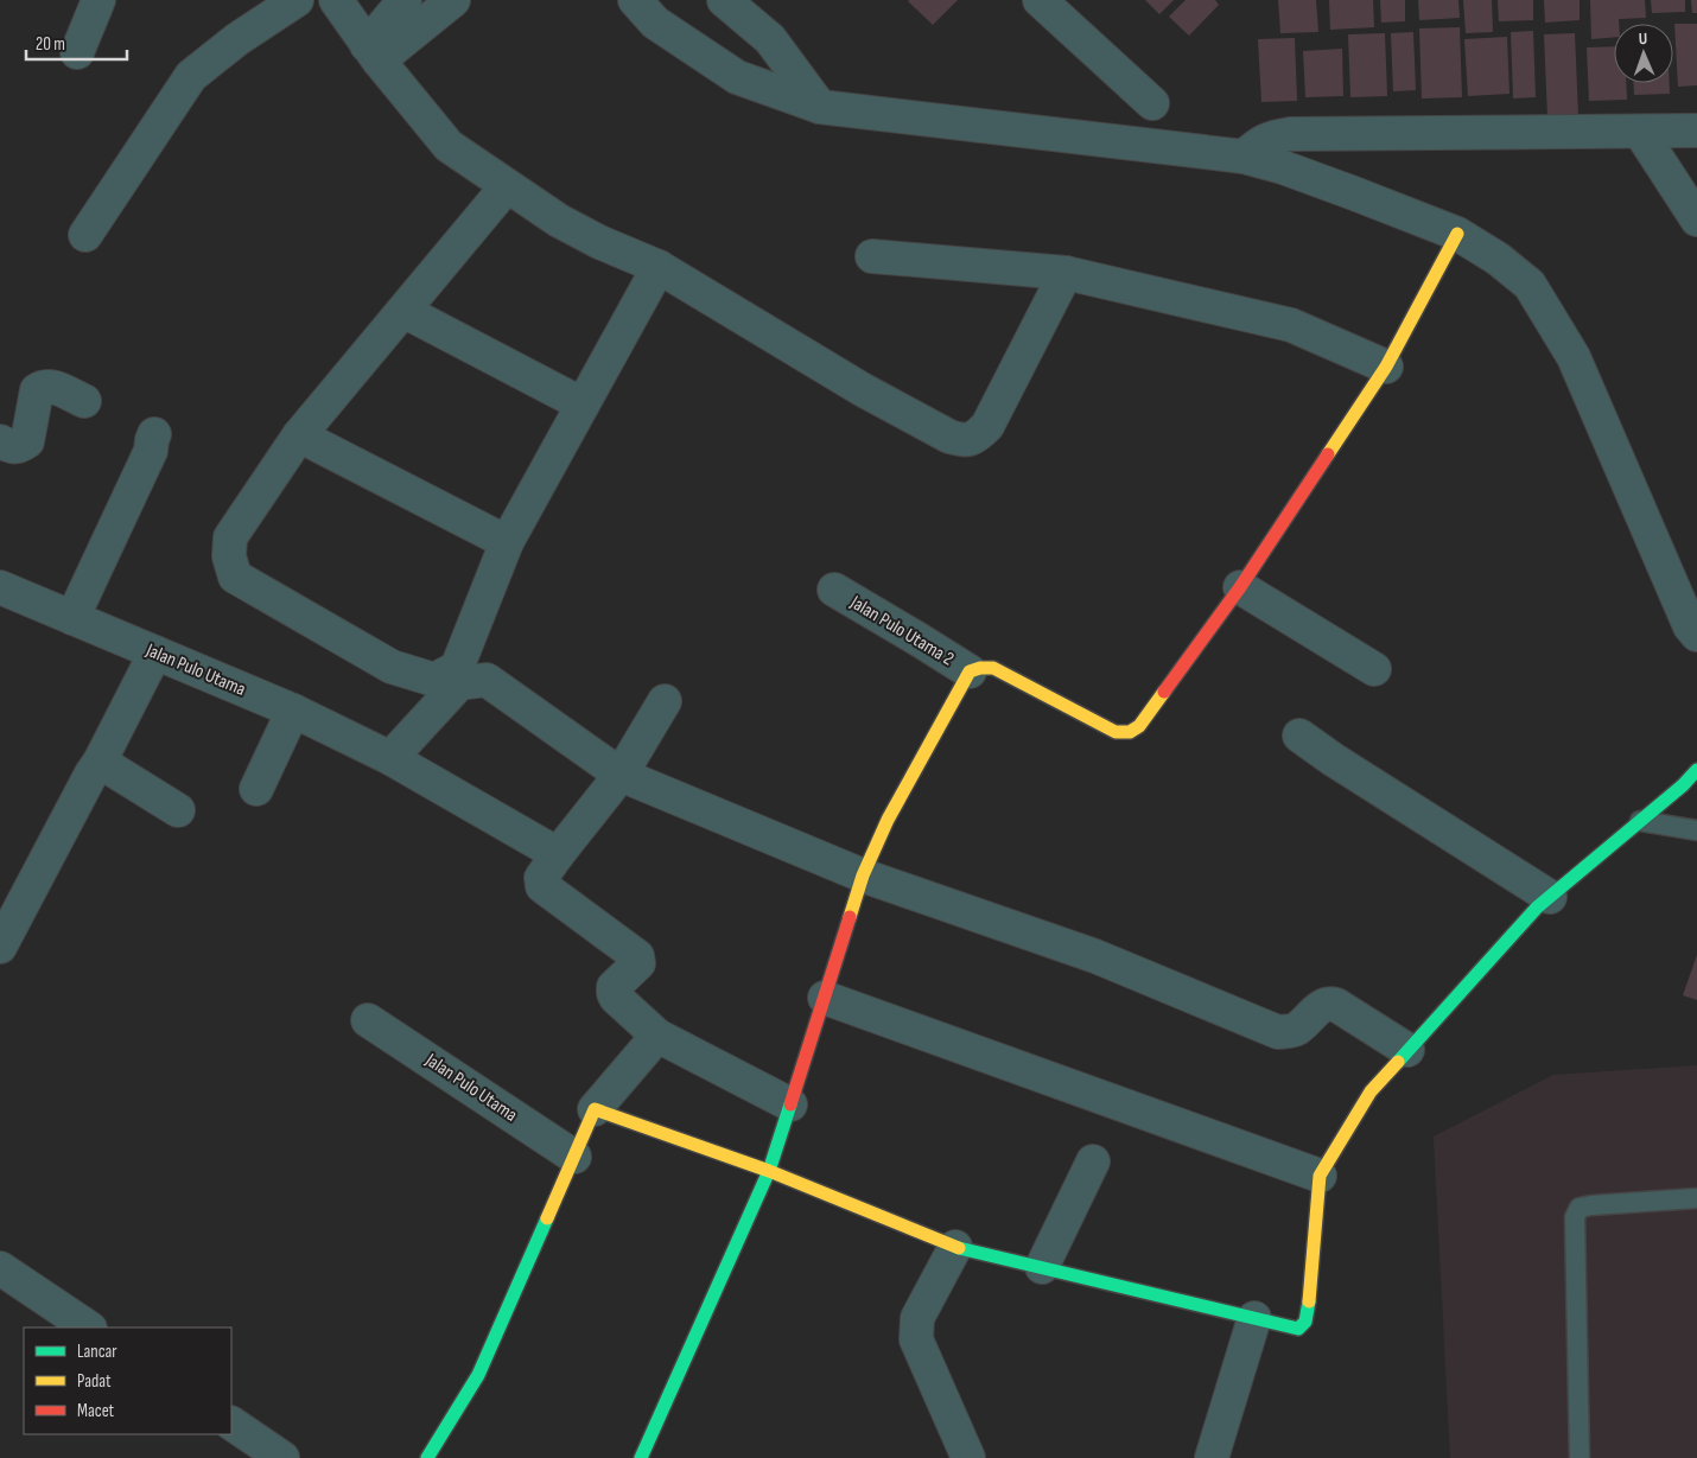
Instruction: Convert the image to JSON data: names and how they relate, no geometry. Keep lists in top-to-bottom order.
{
  "streets": {
    "street": ["Jalan Pulo Utama 2", "Jalan Pulo Utama"]
  },
  "legend": ["Lancar", "Padat", "Macet"],
  "scale_bar": "20 m",
  "north": "top"
}
